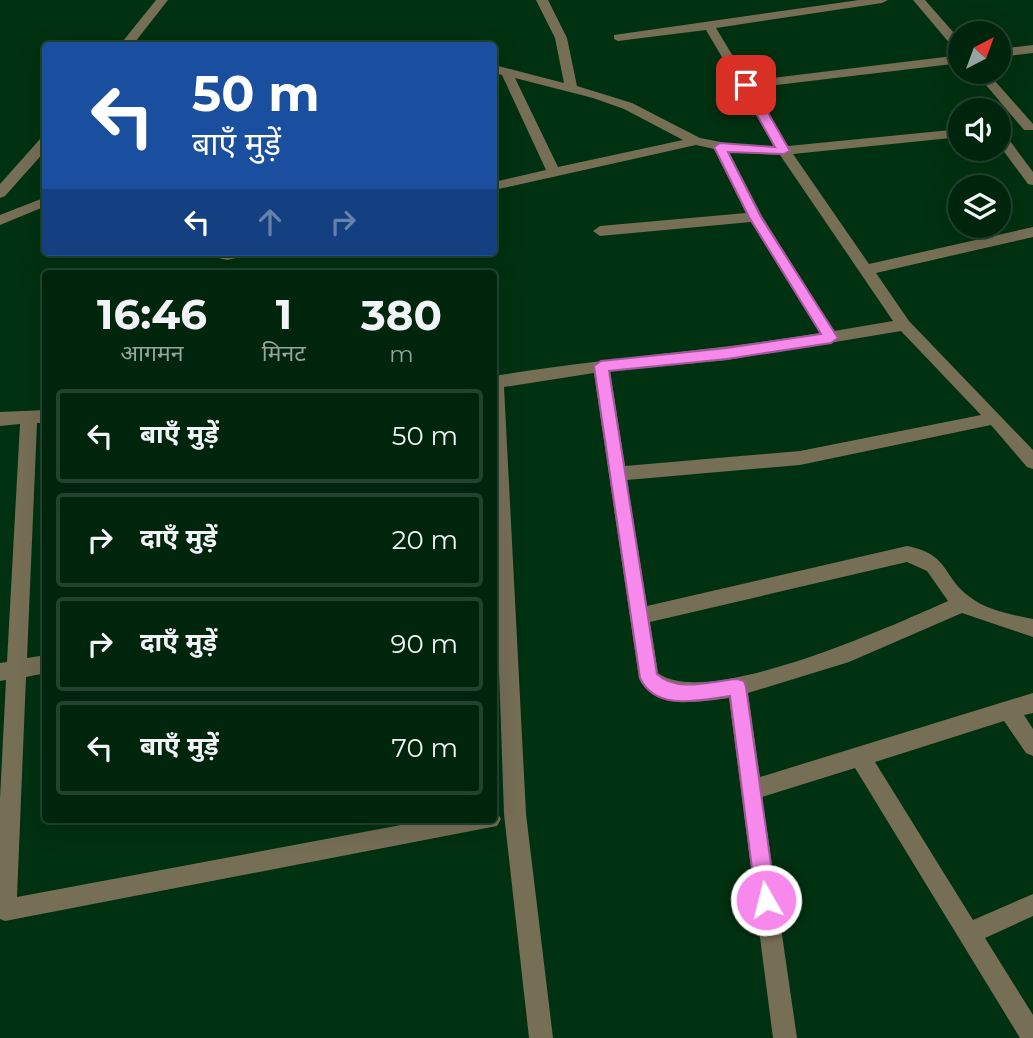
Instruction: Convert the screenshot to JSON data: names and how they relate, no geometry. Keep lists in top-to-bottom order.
{
  "north": "top right",
  "page": {
    "turn": ["50 m", "बाएँ मुड़ें"],
    "eta": [
      "16:46",
      "आगमन",
      "1",
      "मिनट",
      "380",
      "m"
    ],
    "list": [
      {
        "name": "बाएँ मुड़ें",
        "value": "50 m"
      },
      {
        "name": "दाएँ मुड़ें",
        "value": "20 m"
      },
      {
        "name": "दाएँ मुड़ें",
        "value": "90 m"
      },
      {
        "name": "बाएँ मुड़ें",
        "value": "70 m"
      }
    ]
  }
}
